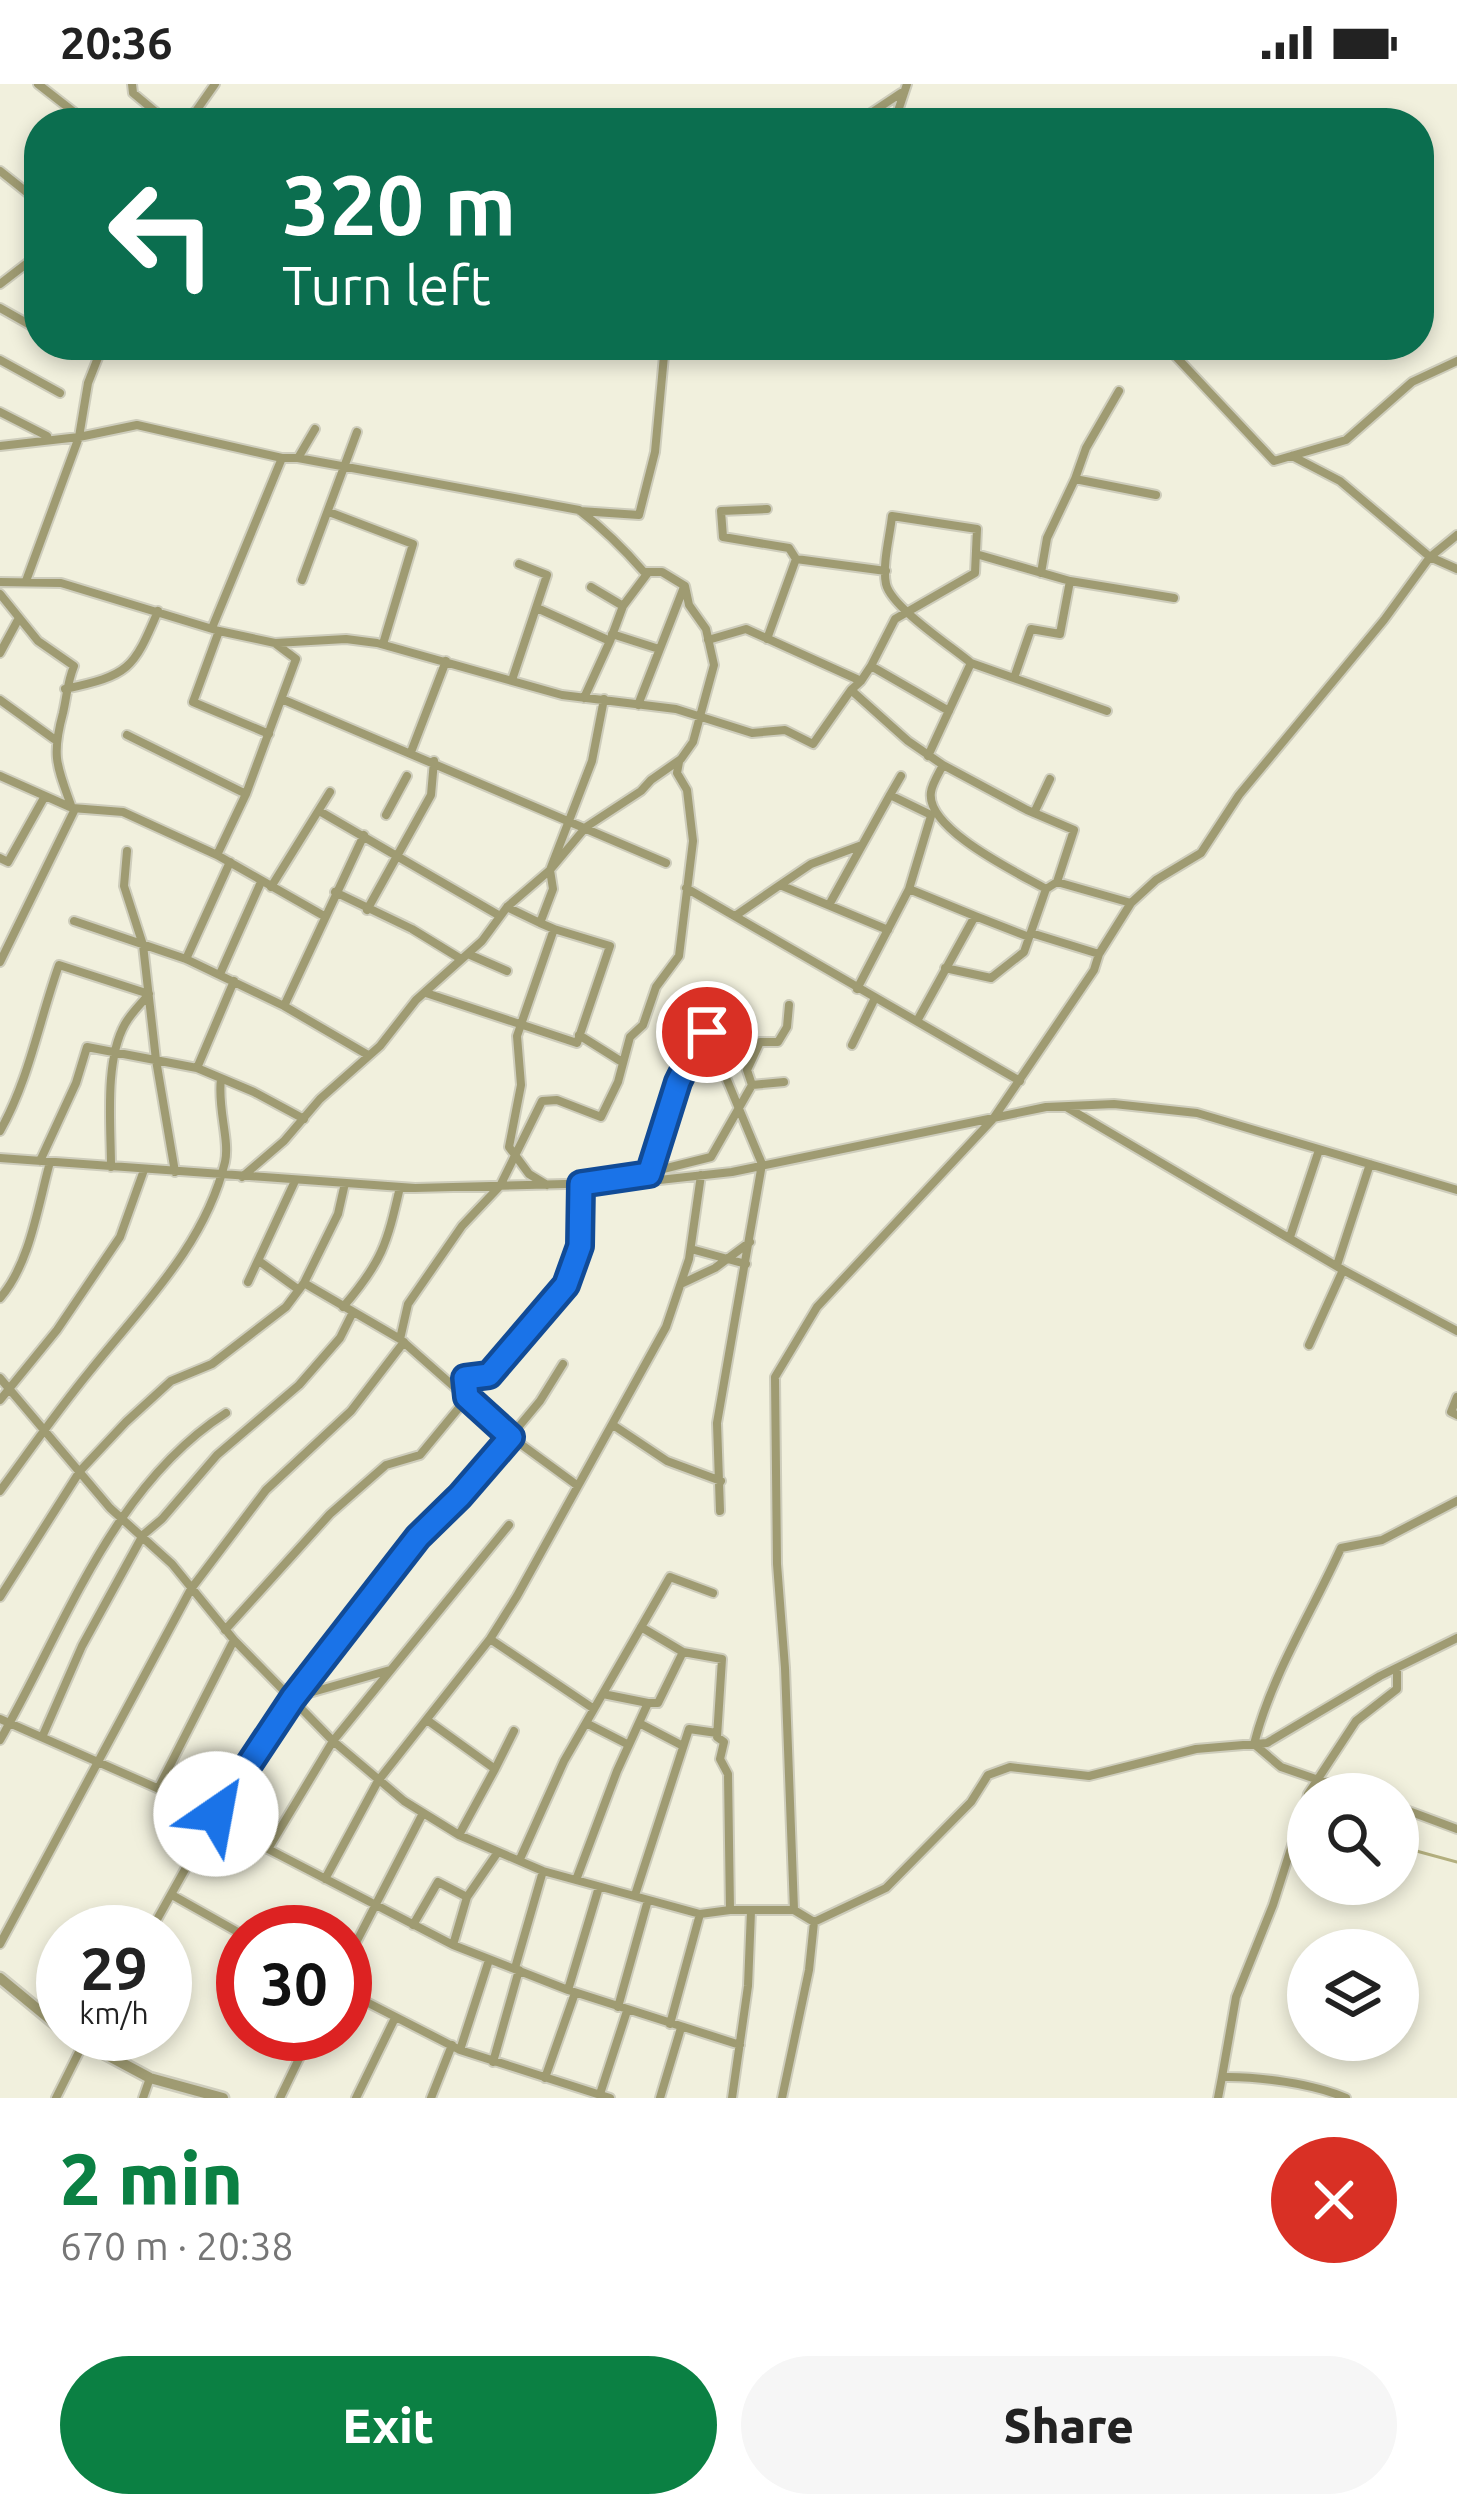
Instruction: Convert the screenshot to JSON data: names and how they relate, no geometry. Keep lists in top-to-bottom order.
{
  "page": {
    "status": "20:36",
    "turn": ["320 m", "Turn left"],
    "speed": "29 km/h",
    "limit": "30",
    "heading": ["2 min", "670 m · 20:38"],
    "buttons": ["Exit", "Share"]
  }
}
